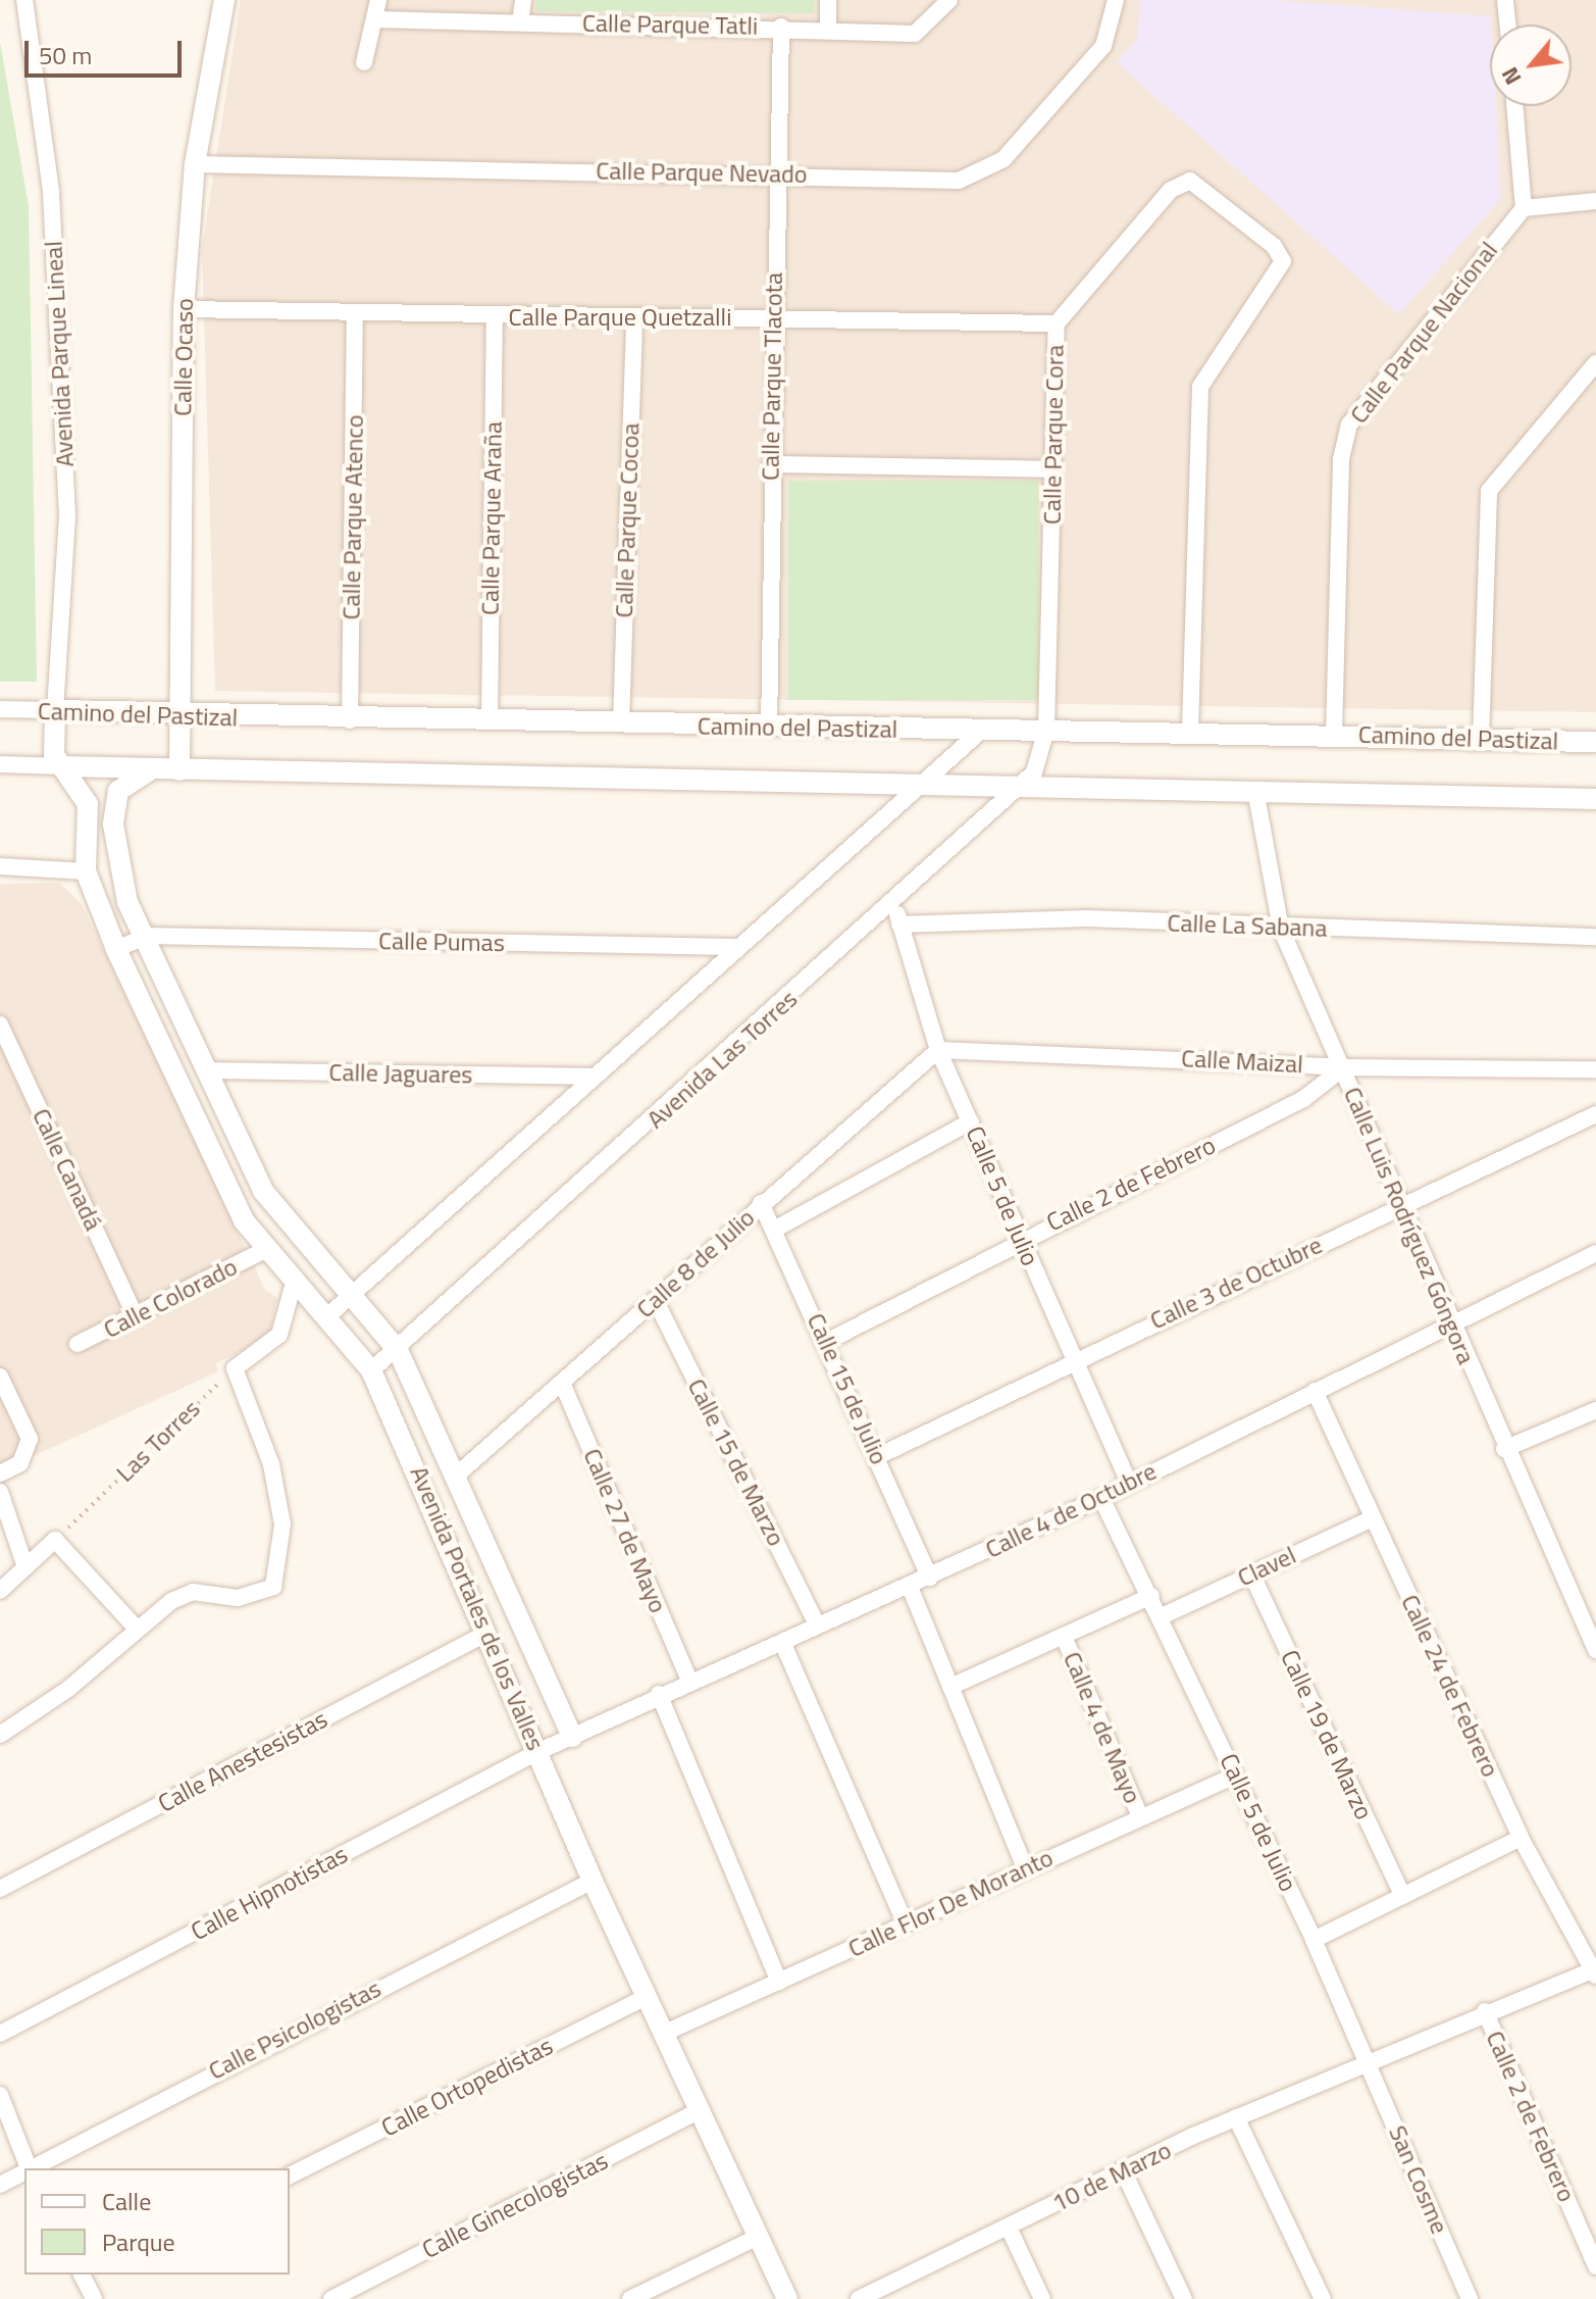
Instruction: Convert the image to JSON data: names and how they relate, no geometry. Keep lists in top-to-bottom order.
{
  "streets": {
    "street": [
      "Calle Parque Tatli",
      "Calle Parque Nevado",
      "Calle Parque Quetzalli",
      "Calle Parque Nacional",
      "Avenida Parque Lineal",
      "Calle Ocaso",
      "Calle Parque Tlacota",
      "Calle Parque Cora",
      "Calle Parque Atenco",
      "Calle Parque Araña",
      "Calle Parque Cocoa",
      "Camino del Pastizal",
      "Calle La Sabana",
      "Calle Pumas",
      "Avenida Las Torres",
      "Calle Maizal",
      "Calle Jaguares",
      "Calle Canadá",
      "Calle 2 de Febrero",
      "Calle 5 de Julio",
      "Calle Luis Rodríguez Góngora",
      "Calle 8 de Julio",
      "Calle 3 de Octubre",
      "Calle Colorado",
      "Calle 15 de Julio",
      "Calle 15 de Marzo",
      "Calle 4 de Octubre",
      "Calle 27 de Mayo",
      "Clavel",
      "Avenida Portales de los Valles",
      "Calle 24 de Febrero",
      "Calle 4 de Mayo",
      "Calle 19 de Marzo",
      "Calle Anestesistas",
      "Calle Hipnotistas",
      "Calle Flor De Moranto",
      "Calle Psicologistas",
      "Calle Ortopedistas",
      "10 de Marzo",
      "San Cosme",
      "Calle Ginecologistas"
    ],
    "path": ["Las Torres"]
  },
  "crossings": [
    ["Calle Parque Tatli", "Calle Parque Tlacota"],
    ["Calle Parque Nevado", "Calle Ocaso"],
    ["Calle Parque Nevado", "Calle Parque Tlacota"],
    ["Calle Parque Quetzalli", "Calle Ocaso"],
    ["Calle Parque Quetzalli", "Calle Parque Tlacota"],
    ["Calle Parque Quetzalli", "Calle Parque Cora"],
    ["Calle Parque Quetzalli", "Calle Parque Atenco"],
    ["Calle Parque Quetzalli", "Calle Parque Araña"],
    ["Calle Parque Quetzalli", "Calle Parque Cocoa"],
    ["Calle Parque Nacional", "Camino del Pastizal"],
    ["Avenida Parque Lineal", "Camino del Pastizal"],
    ["Calle Ocaso", "Camino del Pastizal"],
    ["Calle Parque Tlacota", "Camino del Pastizal"],
    ["Calle Parque Cora", "Camino del Pastizal"],
    ["Calle Parque Cora", "Avenida Las Torres"],
    ["Calle Parque Atenco", "Camino del Pastizal"],
    ["Calle Parque Araña", "Camino del Pastizal"],
    ["Calle Parque Cocoa", "Camino del Pastizal"],
    ["Camino del Pastizal", "Avenida Las Torres"],
    ["Calle La Sabana", "Calle 5 de Julio"],
    ["Calle La Sabana", "Calle Luis Rodríguez Góngora"],
    ["Calle Pumas", "Avenida Portales de los Valles"],
    ["Avenida Las Torres", "Calle 5 de Julio"],
    ["Avenida Las Torres", "Avenida Portales de los Valles"],
    ["Calle Maizal", "Calle 2 de Febrero"],
    ["Calle Maizal", "Calle 5 de Julio"],
    ["Calle Maizal", "Calle Luis Rodríguez Góngora"],
    ["Calle Maizal", "Calle 8 de Julio"],
    ["Calle Jaguares", "Avenida Portales de los Valles"],
    ["Calle Canadá", "Calle Colorado"],
    ["Calle 2 de Febrero", "Calle 5 de Julio"],
    ["Calle 2 de Febrero", "Calle Luis Rodríguez Góngora"],
    ["Calle 2 de Febrero", "Calle 15 de Julio"],
    ["Calle 5 de Julio", "Calle 8 de Julio"],
    ["Calle 5 de Julio", "Calle 3 de Octubre"],
    ["Calle 5 de Julio", "Calle 4 de Octubre"],
    ["Calle 5 de Julio", "Clavel"],
    ["Calle 5 de Julio", "Calle Flor De Moranto"],
    ["Calle 5 de Julio", "10 de Marzo"],
    ["Calle 5 de Julio", "San Cosme"],
    ["Calle Luis Rodríguez Góngora", "Calle 3 de Octubre"],
    ["Calle Luis Rodríguez Góngora", "Calle 4 de Octubre"],
    ["Calle 8 de Julio", "Calle 15 de Julio"],
    ["Calle 8 de Julio", "Calle 15 de Marzo"],
    ["Calle 8 de Julio", "Calle 27 de Mayo"],
    ["Calle 8 de Julio", "Avenida Portales de los Valles"],
    ["Calle 3 de Octubre", "Calle 15 de Julio"],
    ["Calle Colorado", "Avenida Portales de los Valles"],
    ["Calle 15 de Julio", "Calle 4 de Octubre"],
    ["Calle 15 de Marzo", "Calle 4 de Octubre"],
    ["Calle 4 de Octubre", "Calle 27 de Mayo"],
    ["Calle 4 de Octubre", "Avenida Portales de los Valles"],
    ["Calle 4 de Octubre", "Calle 24 de Febrero"],
    ["Calle 4 de Octubre", "Calle Hipnotistas"],
    ["Clavel", "Calle 24 de Febrero"],
    ["Clavel", "Calle 19 de Marzo"],
    ["Avenida Portales de los Valles", "Calle Anestesistas"],
    ["Avenida Portales de los Valles", "Calle Hipnotistas"],
    ["Avenida Portales de los Valles", "Calle Flor De Moranto"],
    ["Avenida Portales de los Valles", "Calle Psicologistas"],
    ["Avenida Portales de los Valles", "Calle Ortopedistas"],
    ["Avenida Portales de los Valles", "Calle Ginecologistas"],
    ["Calle 4 de Mayo", "Calle Flor De Moranto"],
    ["10 de Marzo", "San Cosme"]
  ],
  "legend": ["Calle", "Parque"],
  "scale_bar": "50 m",
  "north": "bottom left"
}
